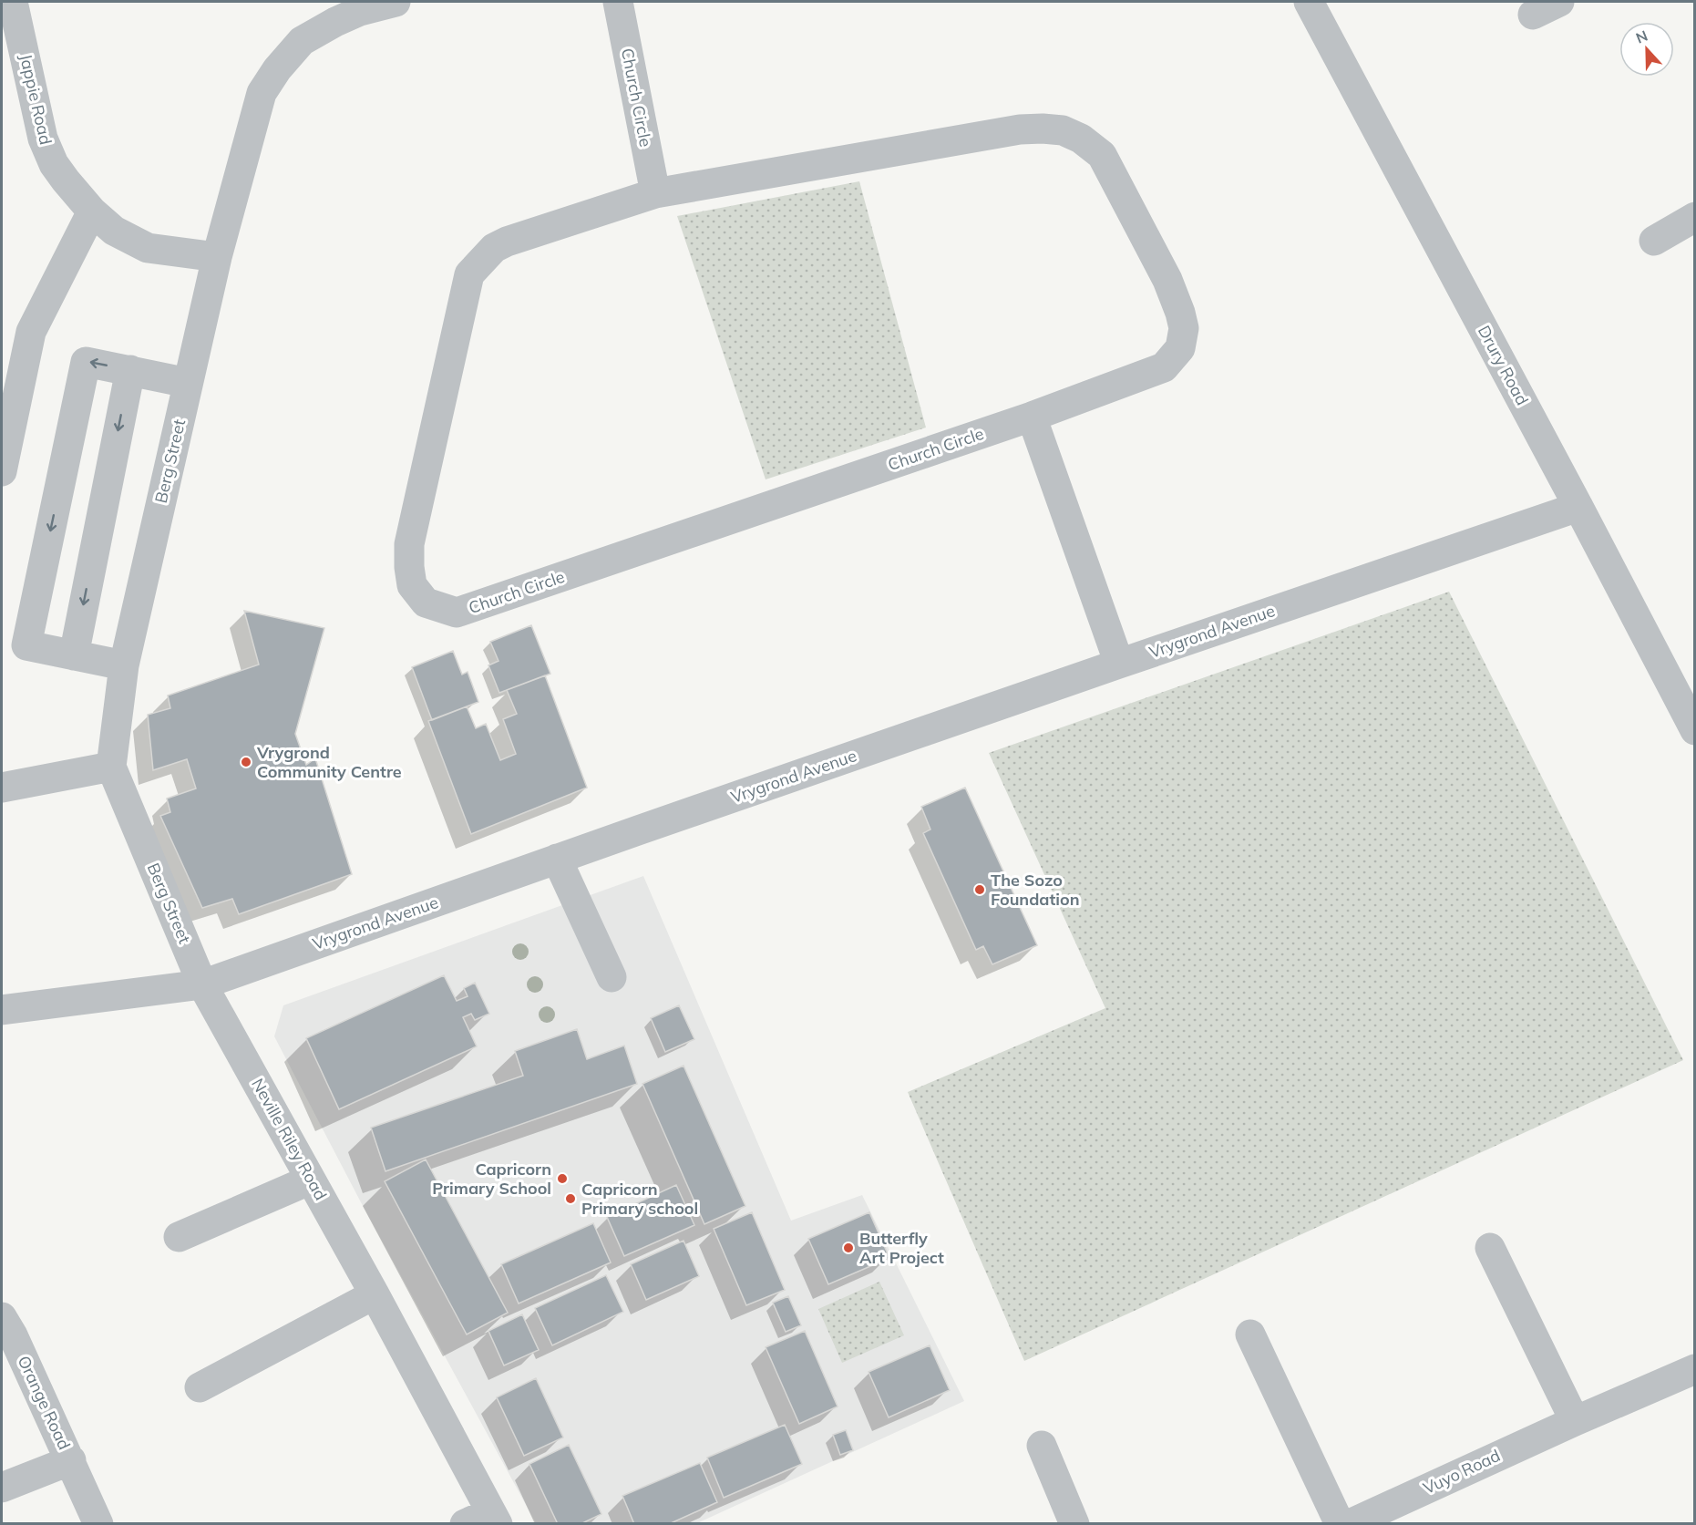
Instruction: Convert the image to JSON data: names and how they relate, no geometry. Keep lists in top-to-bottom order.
{
  "streets": {
    "street": [
      "Church Circle",
      "Jappie Road",
      "Drury Road",
      "Berg Street",
      "Vrygrond Avenue",
      "Neville Riley Road",
      "Orange Road",
      "Vuyo Road"
    ]
  },
  "crossings": [
    ["Jappie Road", "Berg Street"],
    ["Drury Road", "Vrygrond Avenue"],
    ["Berg Street", "Vrygrond Avenue"],
    ["Berg Street", "Neville Riley Road"],
    ["Vrygrond Avenue", "Neville Riley Road"]
  ],
  "places": [
    "Vrygrond Community Centre",
    "The Sozo Foundation",
    "Capricorn Primary School",
    "Capricorn Primary school",
    "Butterfly Art Project"
  ],
  "north": "top"
}
